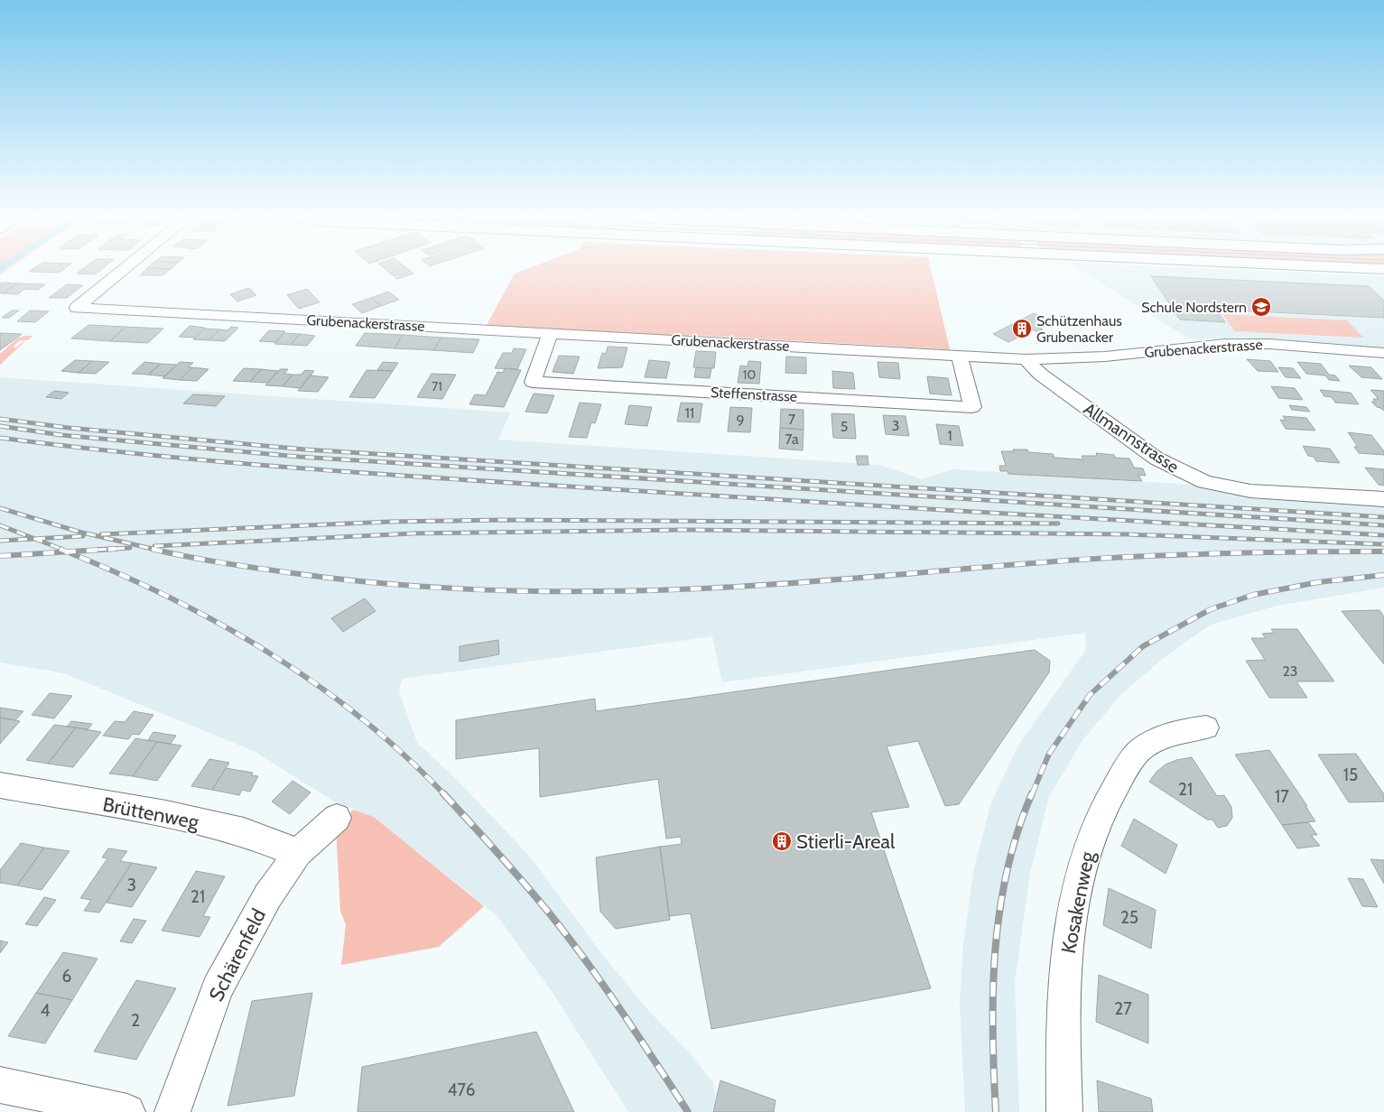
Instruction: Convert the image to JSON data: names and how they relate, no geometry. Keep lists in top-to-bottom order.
{
  "streets": {
    "street": [
      "Grubenackerstrasse",
      "Steffenstrasse",
      "Allmannstrasse",
      "Brüttenweg",
      "Kosakenweg",
      "Schärenfeld"
    ]
  },
  "crossings": [
    ["Grubenackerstrasse", "Steffenstrasse"],
    ["Grubenackerstrasse", "Allmannstrasse"],
    ["Brüttenweg", "Schärenfeld"]
  ],
  "places": {
    "school or university": ["Schule Nordstern"],
    "building": ["Schützenhaus Grubenacker", "Stierli-Areal"]
  },
  "house_numbers": [
    "10",
    "71",
    "11",
    "7",
    "9",
    "3",
    "5",
    "1",
    "7a",
    "23",
    "15",
    "21",
    "17",
    "3",
    "21",
    "25",
    "6",
    "27",
    "4",
    "2",
    "476"
  ]
}
